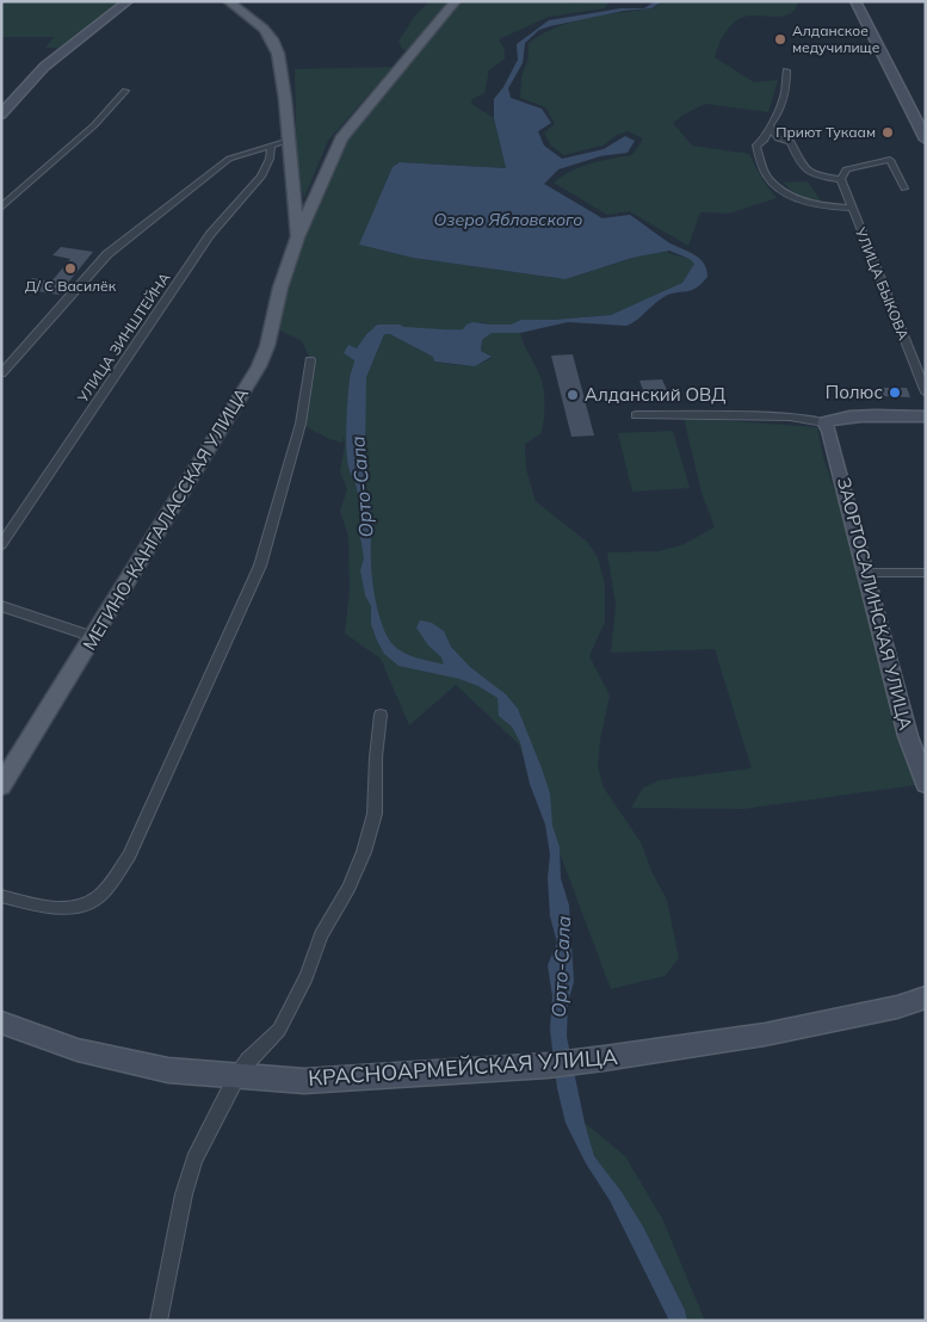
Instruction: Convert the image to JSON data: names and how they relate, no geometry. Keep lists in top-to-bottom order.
{
  "streets": {
    "main road": ["МЕГИНО-КАНГАЛАССКАЯ УЛИЦА"],
    "street": [
      "УЛИЦА БЫКОВА",
      "УЛИЦА ЗИНШТЕЙНА",
      "ЗАОРТОСАЛИНСКАЯ УЛИЦА",
      "КРАСНОАРМЕЙСКАЯ УЛИЦА"
    ]
  },
  "water": ["Озеро Ябловского", "Орто-Сала"],
  "places": [
    "Алданское медучилище",
    "Приют Тукаам",
    "Д/ С Василёк",
    "Полюс",
    "Алданский ОВД"
  ]
}
